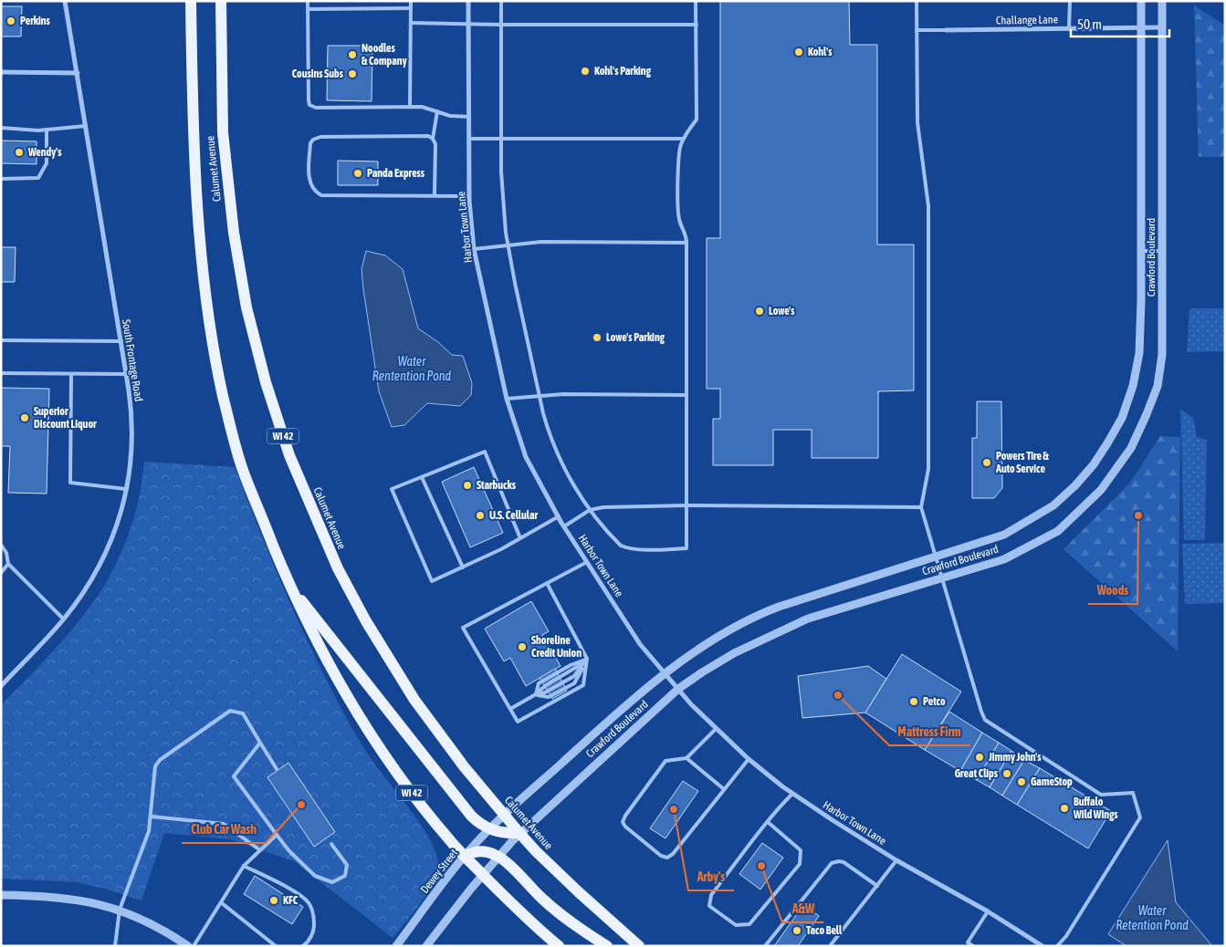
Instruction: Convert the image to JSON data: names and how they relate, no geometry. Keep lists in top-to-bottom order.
{
  "streets": {
    "main road": ["Calumet Avenue", "WI 42"],
    "street": [
      "Challange Lane",
      "Harbor Town Lane",
      "Crawford Boulevard",
      "South Frontage Road",
      "Dewey Street"
    ]
  },
  "crossings": [
    ["Challange Lane", "Crawford Boulevard"],
    ["Calumet Avenue", "Crawford Boulevard"],
    ["Calumet Avenue", "Dewey Street"],
    ["Harbor Town Lane", "Crawford Boulevard"],
    ["Crawford Boulevard", "Dewey Street"]
  ],
  "water": ["Water Rentention Pond", "Water Retention Pond"],
  "places": [
    "Perkins",
    "Kohl's",
    "Noodles & Company",
    "Kohl's Parking",
    "Cousins Subs",
    "Wendy's",
    "Panda Express",
    "Lowe's",
    "Lowe's Parking",
    "Superior Discount Liquor",
    "Powers Tire & Auto Service",
    "Starbucks",
    "U.S. Cellular",
    "Woods",
    "Shoreline Credit Union",
    "Mattress Firm",
    "Petco",
    "Jimmy John's",
    "Great Clips",
    "GameStop",
    "Club Car Wash",
    "Buffalo Wild Wings",
    "Arby's",
    "A&W",
    "KFC",
    "Taco Bell"
  ],
  "scale_bar": "50 m"
}
